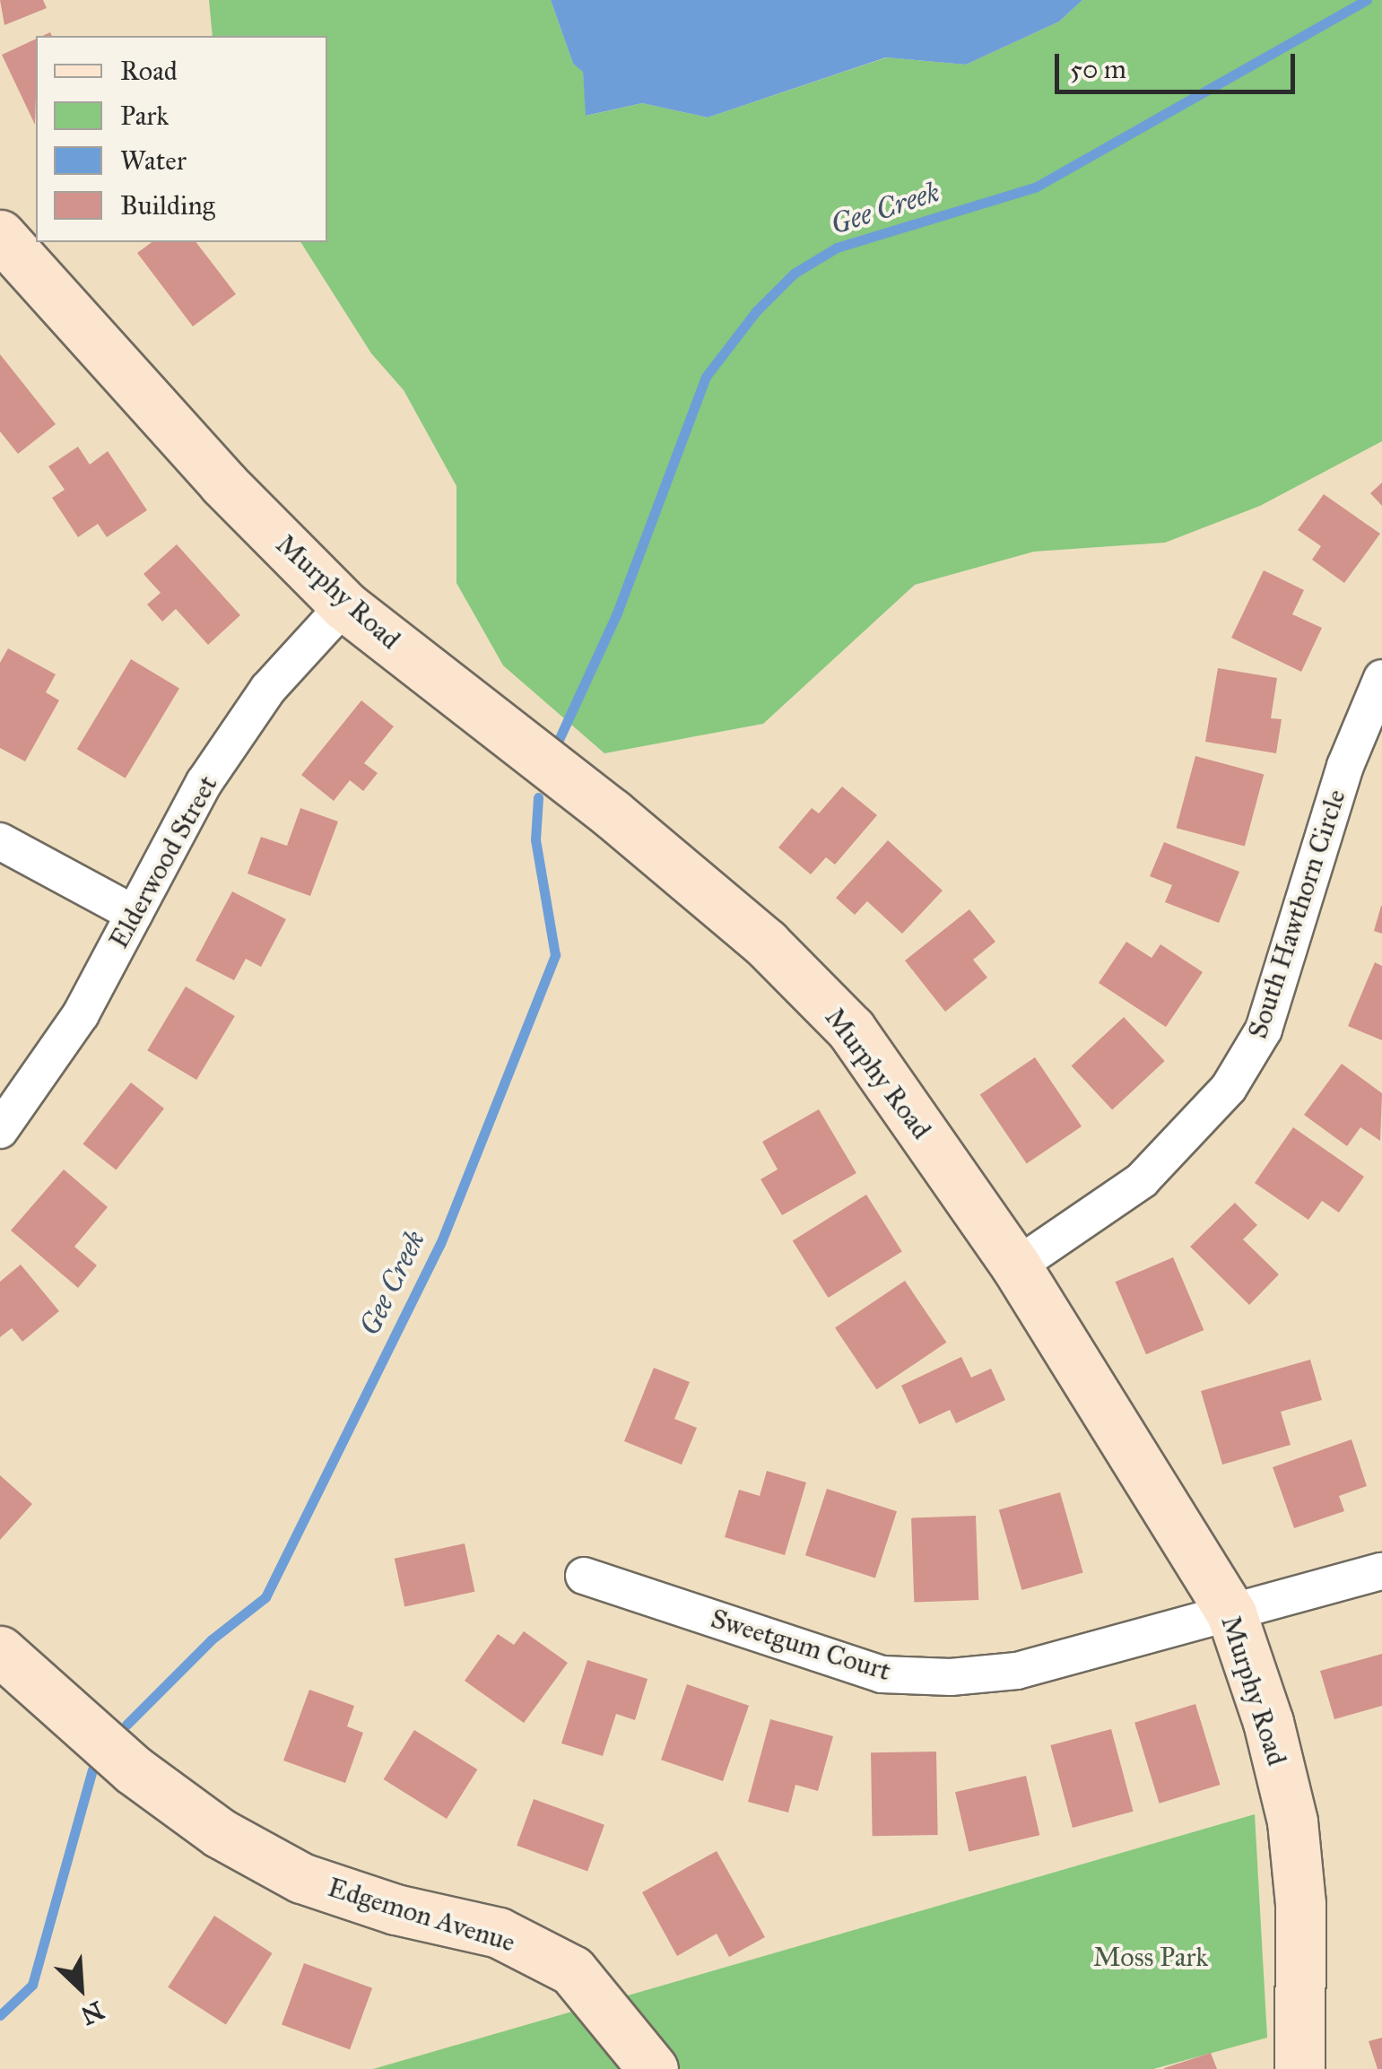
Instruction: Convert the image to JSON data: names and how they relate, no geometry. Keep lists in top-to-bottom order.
{
  "streets": {
    "street": [
      "Murphy Road",
      "Elderwood Street",
      "South Hawthorn Circle",
      "Sweetgum Court",
      "Edgemon Avenue"
    ]
  },
  "crossings": [
    ["Murphy Road", "Elderwood Street"],
    ["Murphy Road", "South Hawthorn Circle"],
    ["Murphy Road", "Sweetgum Court"]
  ],
  "water": ["Gee Creek"],
  "parks": ["Moss Park"],
  "legend": [
    "Road",
    "Park",
    "Water",
    "Building"
  ],
  "scale_bar": "50 m",
  "north": "bottom right"
}
